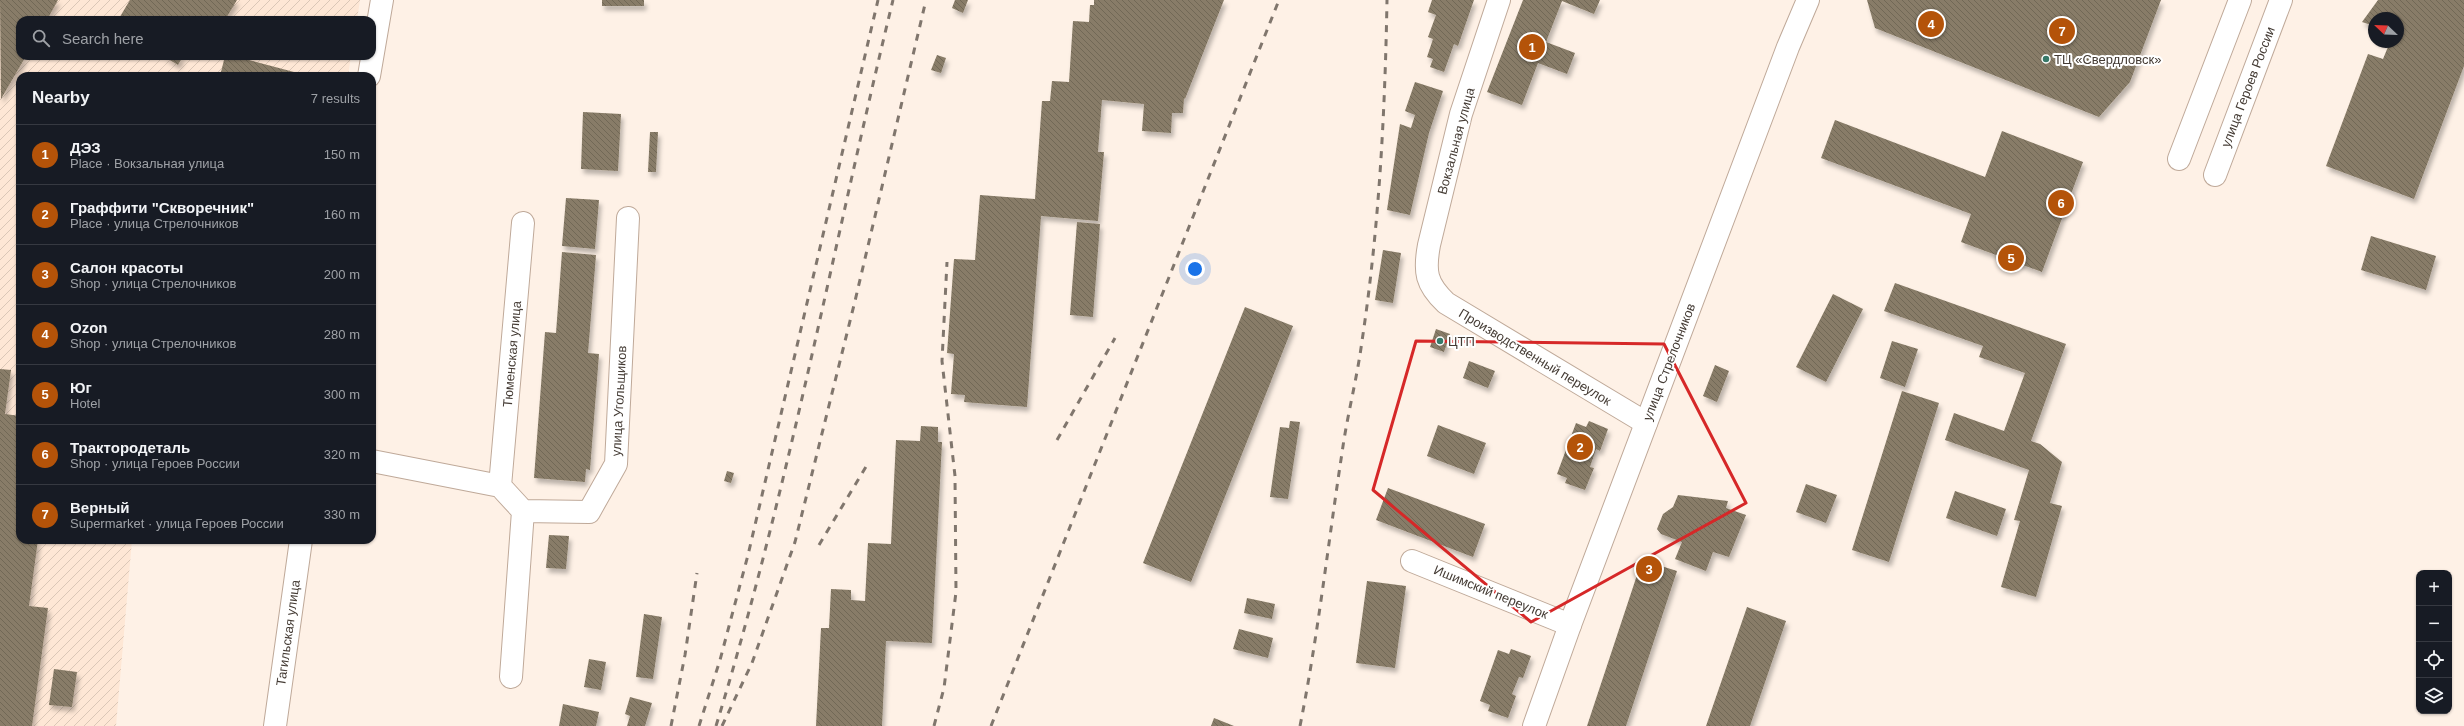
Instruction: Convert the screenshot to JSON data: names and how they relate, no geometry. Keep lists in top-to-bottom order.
{
  "streets": {
    "street": [
      "улица Героев России",
      "Вокзальная улица",
      "Тюменская улица",
      "Производственный переулок",
      "улица Стрелочников",
      "улица Угольщиков",
      "Ишимский переулок",
      "Тагильская улица"
    ]
  },
  "crossings": [
    ["Вокзальная улица", "Производственный переулок"],
    ["Производственный переулок", "улица Стрелочников"],
    ["улица Стрелочников", "Ишимский переулок"]
  ],
  "places": ["ТЦ «Свердловск»", "ЦТП"],
  "north": "top left",
  "page": {
    "pins": [
      "4",
      "7",
      "1",
      "6",
      "5",
      "2",
      "3"
    ],
    "search": "Search here",
    "heading": ["Nearby", "7 results"],
    "list": [
      {
        "mark": "1",
        "name": "ДЭЗ",
        "note": "Place · Вокзальная улица",
        "value": "150 m"
      },
      {
        "mark": "2",
        "name": "Граффити \"Скворечник\"",
        "note": "Place · улица Стрелочников",
        "value": "160 m"
      },
      {
        "mark": "3",
        "name": "Салон красоты",
        "note": "Shop · улица Стрелочников",
        "value": "200 m"
      },
      {
        "mark": "4",
        "name": "Ozon",
        "note": "Shop · улица Стрелочников",
        "value": "280 m"
      },
      {
        "mark": "5",
        "name": "Юг",
        "note": "Hotel",
        "value": "300 m"
      },
      {
        "mark": "6",
        "name": "Трактородеталь",
        "note": "Shop · улица Героев России",
        "value": "320 m"
      },
      {
        "mark": "7",
        "name": "Верный",
        "note": "Supermarket · улица Героев России",
        "value": "330 m"
      }
    ],
    "map_buttons": ["+", "−"]
  }
}
